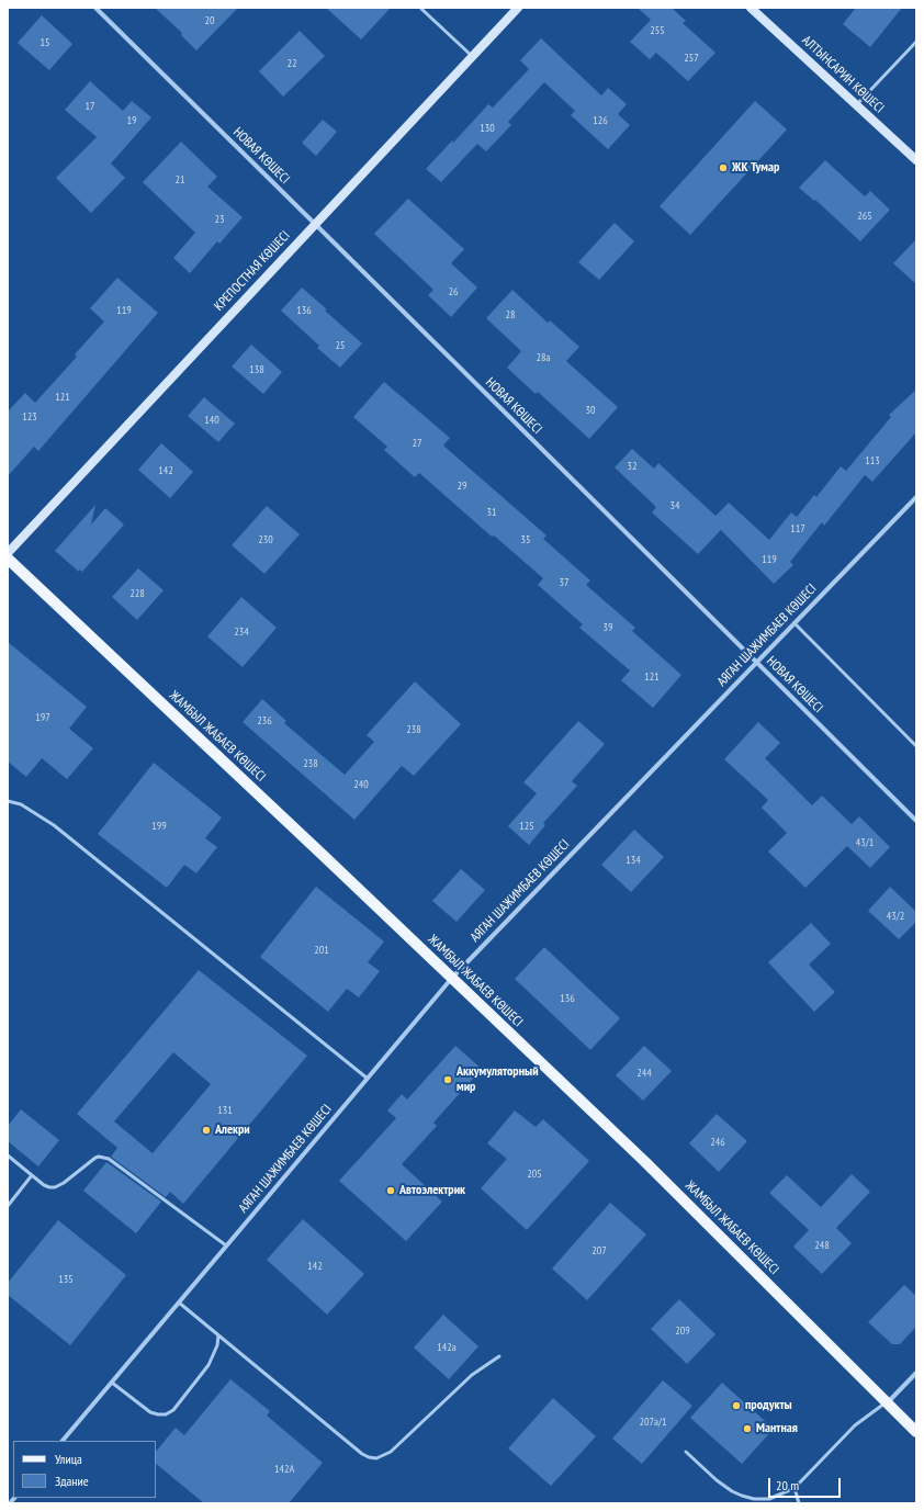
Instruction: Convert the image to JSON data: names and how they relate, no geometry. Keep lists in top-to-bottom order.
{
  "streets": {
    "main road": ["ЖАМБЫЛ ЖАБАЕВ КӨШЕСІ"],
    "street": [
      "АЛТЫНСАРИН КӨШЕСІ",
      "НОВАЯ КӨШЕСІ",
      "КРЕПОСТНАЯ КӨШЕСІ",
      "АЯГАН ШАЖИМБАЕВ КӨШЕСІ"
    ]
  },
  "crossings": [
    ["НОВАЯ КӨШЕСІ", "КРЕПОСТНАЯ КӨШЕСІ"],
    ["НОВАЯ КӨШЕСІ", "АЯГАН ШАЖИМБАЕВ КӨШЕСІ"],
    ["АЯГАН ШАЖИМБАЕВ КӨШЕСІ", "ЖАМБЫЛ ЖАБАЕВ КӨШЕСІ"]
  ],
  "places": [
    "ЖК Тумар",
    "Аккумуляторный мир",
    "Алекри",
    "Автоэлектрик",
    "продукты",
    "Мантная"
  ],
  "house_numbers": [
    "20",
    "255",
    "15",
    "257",
    "22",
    "17",
    "19",
    "126",
    "130",
    "21",
    "265",
    "23",
    "26",
    "119",
    "136",
    "28",
    "25",
    "28а",
    "138",
    "121",
    "30",
    "123",
    "140",
    "27",
    "113",
    "32",
    "142",
    "29",
    "34",
    "31",
    "117",
    "230",
    "35",
    "119",
    "37",
    "228",
    "39",
    "234",
    "121",
    "197",
    "236",
    "238",
    "238",
    "240",
    "199",
    "125",
    "43/1",
    "134",
    "43/2",
    "201",
    "136",
    "244",
    "131",
    "246",
    "205",
    "248",
    "207",
    "142",
    "135",
    "209",
    "142а",
    "207а/1",
    "142А"
  ],
  "legend": ["Улица", "Здание"],
  "scale_bar": "20 m"
}
